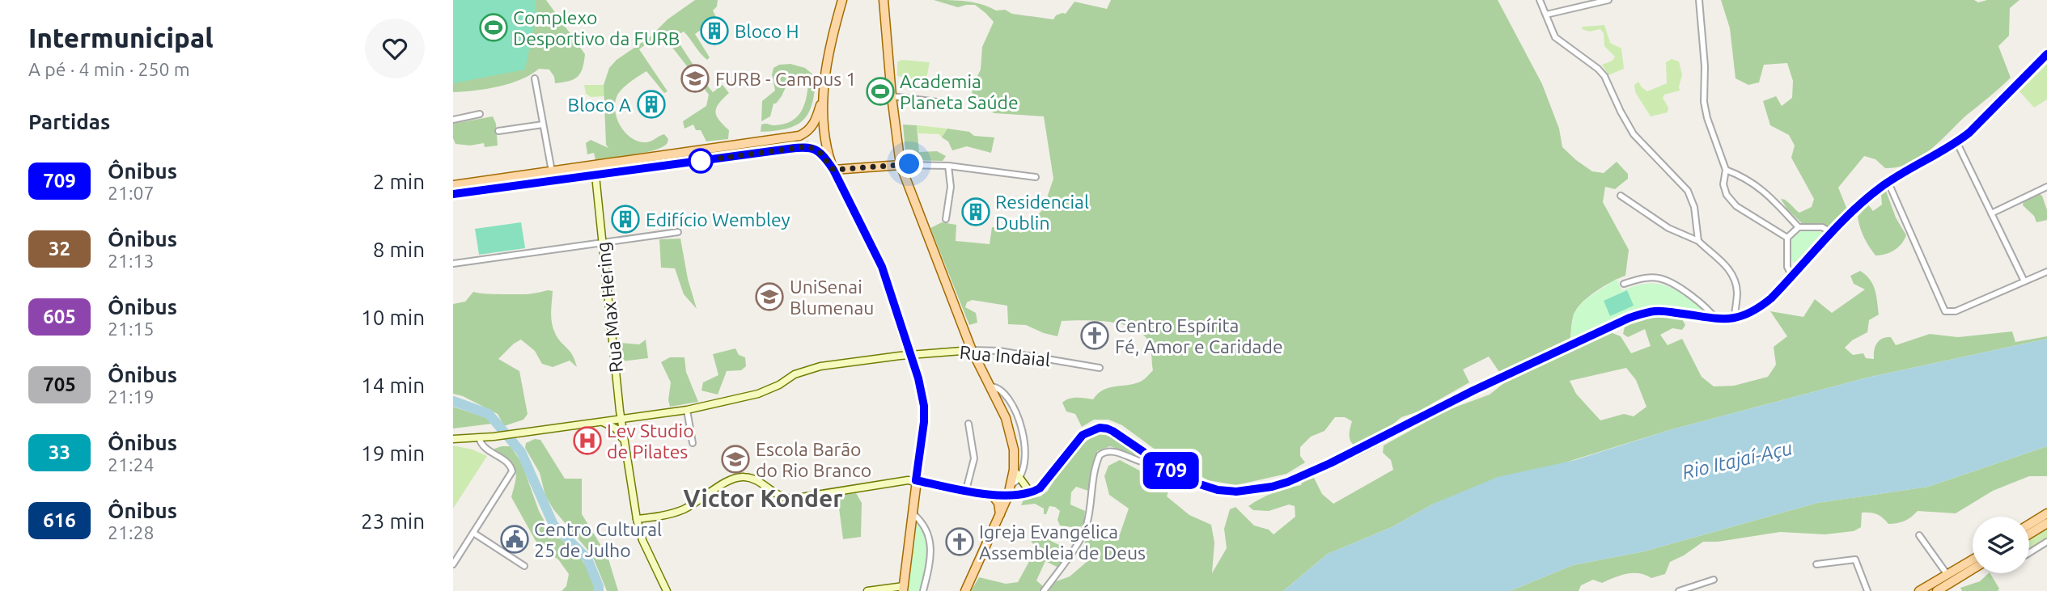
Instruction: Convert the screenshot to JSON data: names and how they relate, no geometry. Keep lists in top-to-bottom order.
{
  "streets": {
    "street": ["Rua Max Hering", "Rua Indaial"]
  },
  "crossings": [
    ["Rua Max Hering", "Rua Indaial"]
  ],
  "districts": ["Victor Konder"],
  "water": ["Rio Itajaí-Açu"],
  "places": {
    "sports": ["Complexo Desportivo da FURB", "Academia Planeta Saúde"],
    "building": [
      "Bloco H",
      "Bloco A",
      "Residencial Dublin",
      "Edifício Wembley"
    ],
    "school or university": ["FURB - Campus 1", "UniSenai Blumenau", "Escola Barão do Rio Branco"],
    "church": ["Centro Espírita Fé, Amor e Caridade", "Igreja Evangélica Assembleia de Deus"],
    "hospital": ["Lev Studio de Pilates"],
    "public building": ["Centro Cultural 25 de Julho"]
  },
  "lines": ["bus line 709"],
  "page": {
    "heading": [
      ["Intermunicipal", "A pé · 4 min · 250 m"],
      "Partidas"
    ],
    "on_map": "709",
    "list": [
      {
        "mark": "709",
        "name": "Ônibus",
        "note": "21:07",
        "value": "2 min"
      },
      {
        "mark": "32",
        "name": "Ônibus",
        "note": "21:13",
        "value": "8 min"
      },
      {
        "mark": "605",
        "name": "Ônibus",
        "note": "21:15",
        "value": "10 min"
      },
      {
        "mark": "705",
        "name": "Ônibus",
        "note": "21:19",
        "value": "14 min"
      },
      {
        "mark": "33",
        "name": "Ônibus",
        "note": "21:24",
        "value": "19 min"
      },
      {
        "mark": "616",
        "name": "Ônibus",
        "note": "21:28",
        "value": "23 min"
      }
    ]
  }
}
